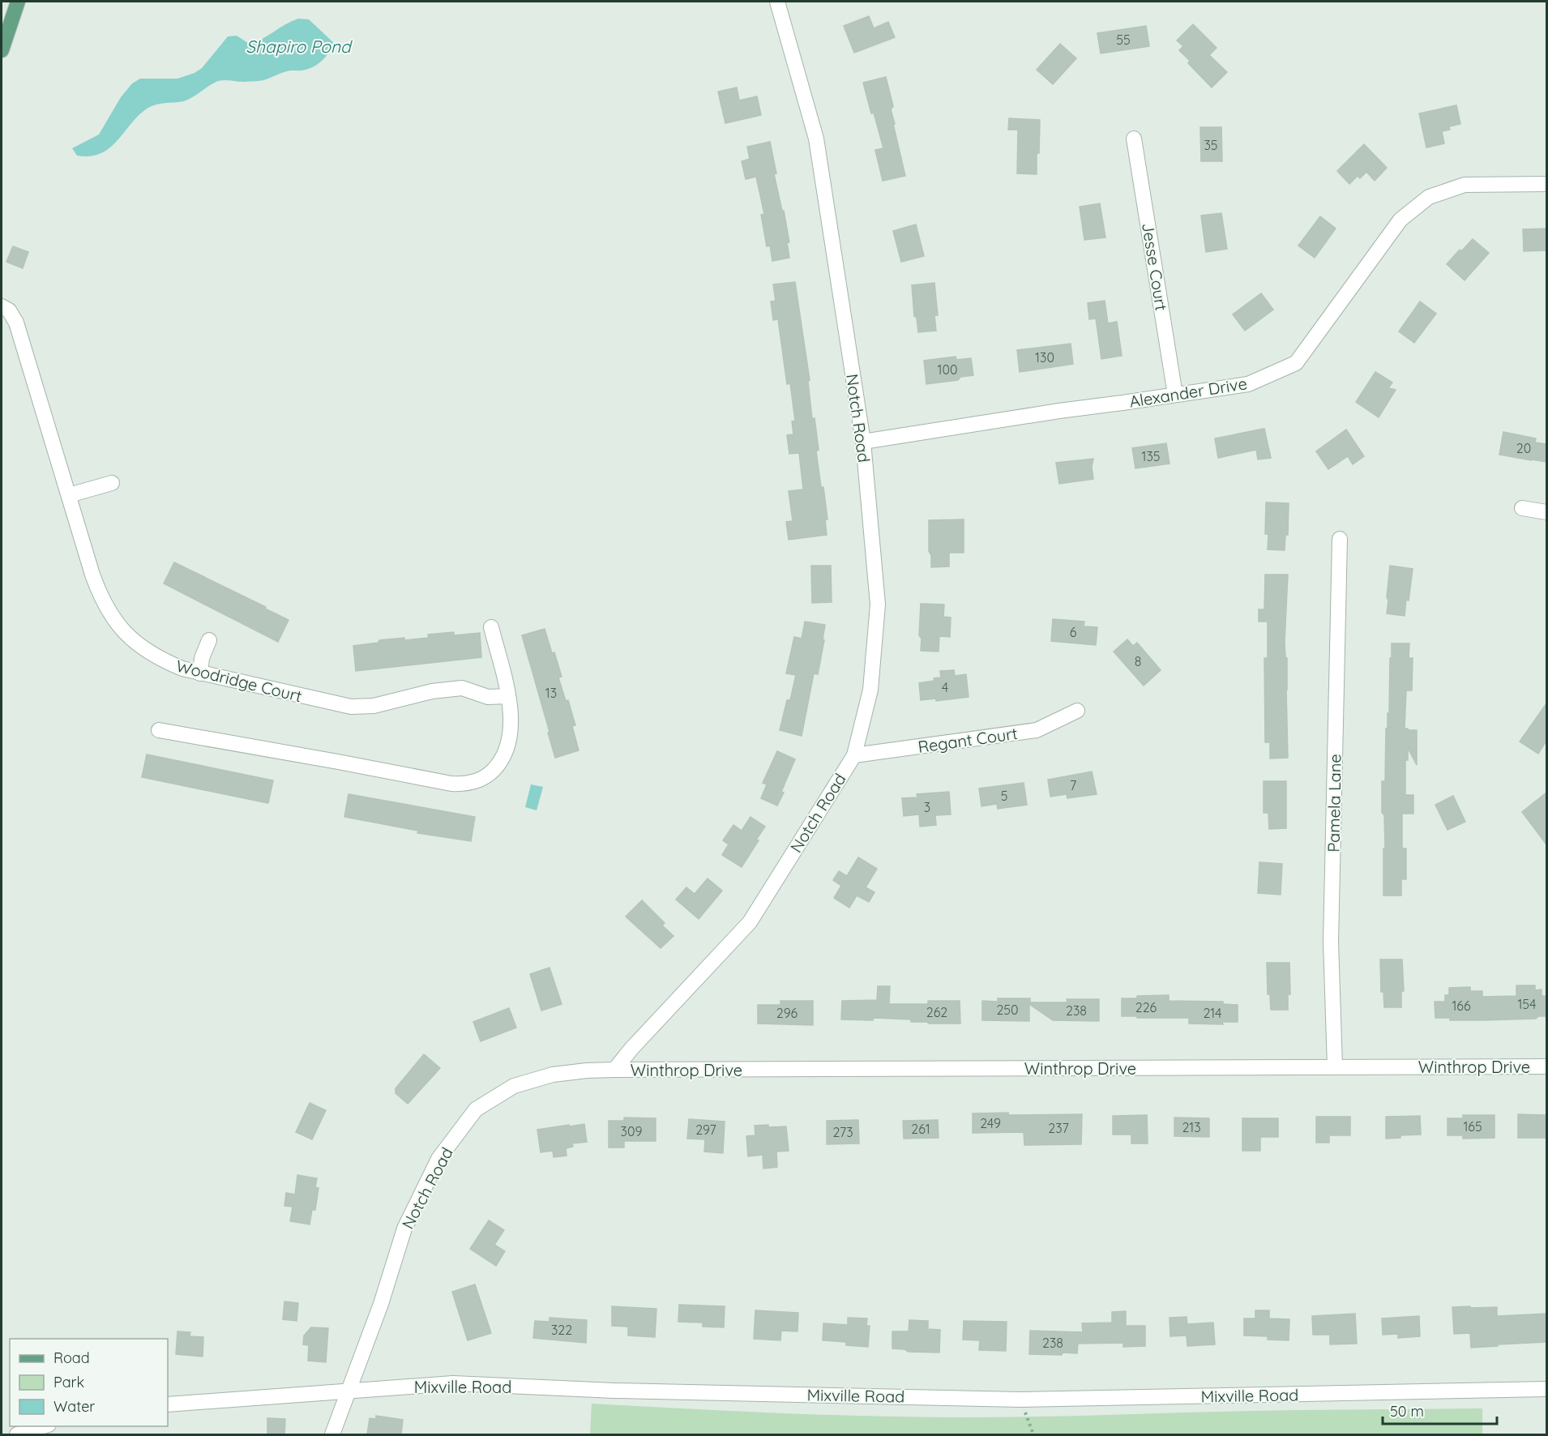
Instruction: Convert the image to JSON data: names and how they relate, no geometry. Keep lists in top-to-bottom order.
{
  "streets": {
    "street": [
      "Jesse Court",
      "Alexander Drive",
      "Notch Road",
      "Woodridge Court",
      "Regant Court",
      "Pamela Lane",
      "Winthrop Drive",
      "Mixville Road"
    ]
  },
  "crossings": [
    ["Jesse Court", "Alexander Drive"],
    ["Alexander Drive", "Notch Road"],
    ["Notch Road", "Regant Court"],
    ["Notch Road", "Winthrop Drive"],
    ["Notch Road", "Mixville Road"],
    ["Pamela Lane", "Winthrop Drive"]
  ],
  "water": ["Shapiro Pond"],
  "house_numbers": [
    "55",
    "35",
    "130",
    "100",
    "20",
    "135",
    "6",
    "8",
    "4",
    "13",
    "7",
    "5",
    "3",
    "154",
    "166",
    "226",
    "250",
    "238",
    "262",
    "296",
    "214",
    "249",
    "165",
    "213",
    "237",
    "261",
    "297",
    "309",
    "273",
    "322",
    "238"
  ],
  "legend": ["Road", "Park", "Water"],
  "scale_bar": "50 m"
}
